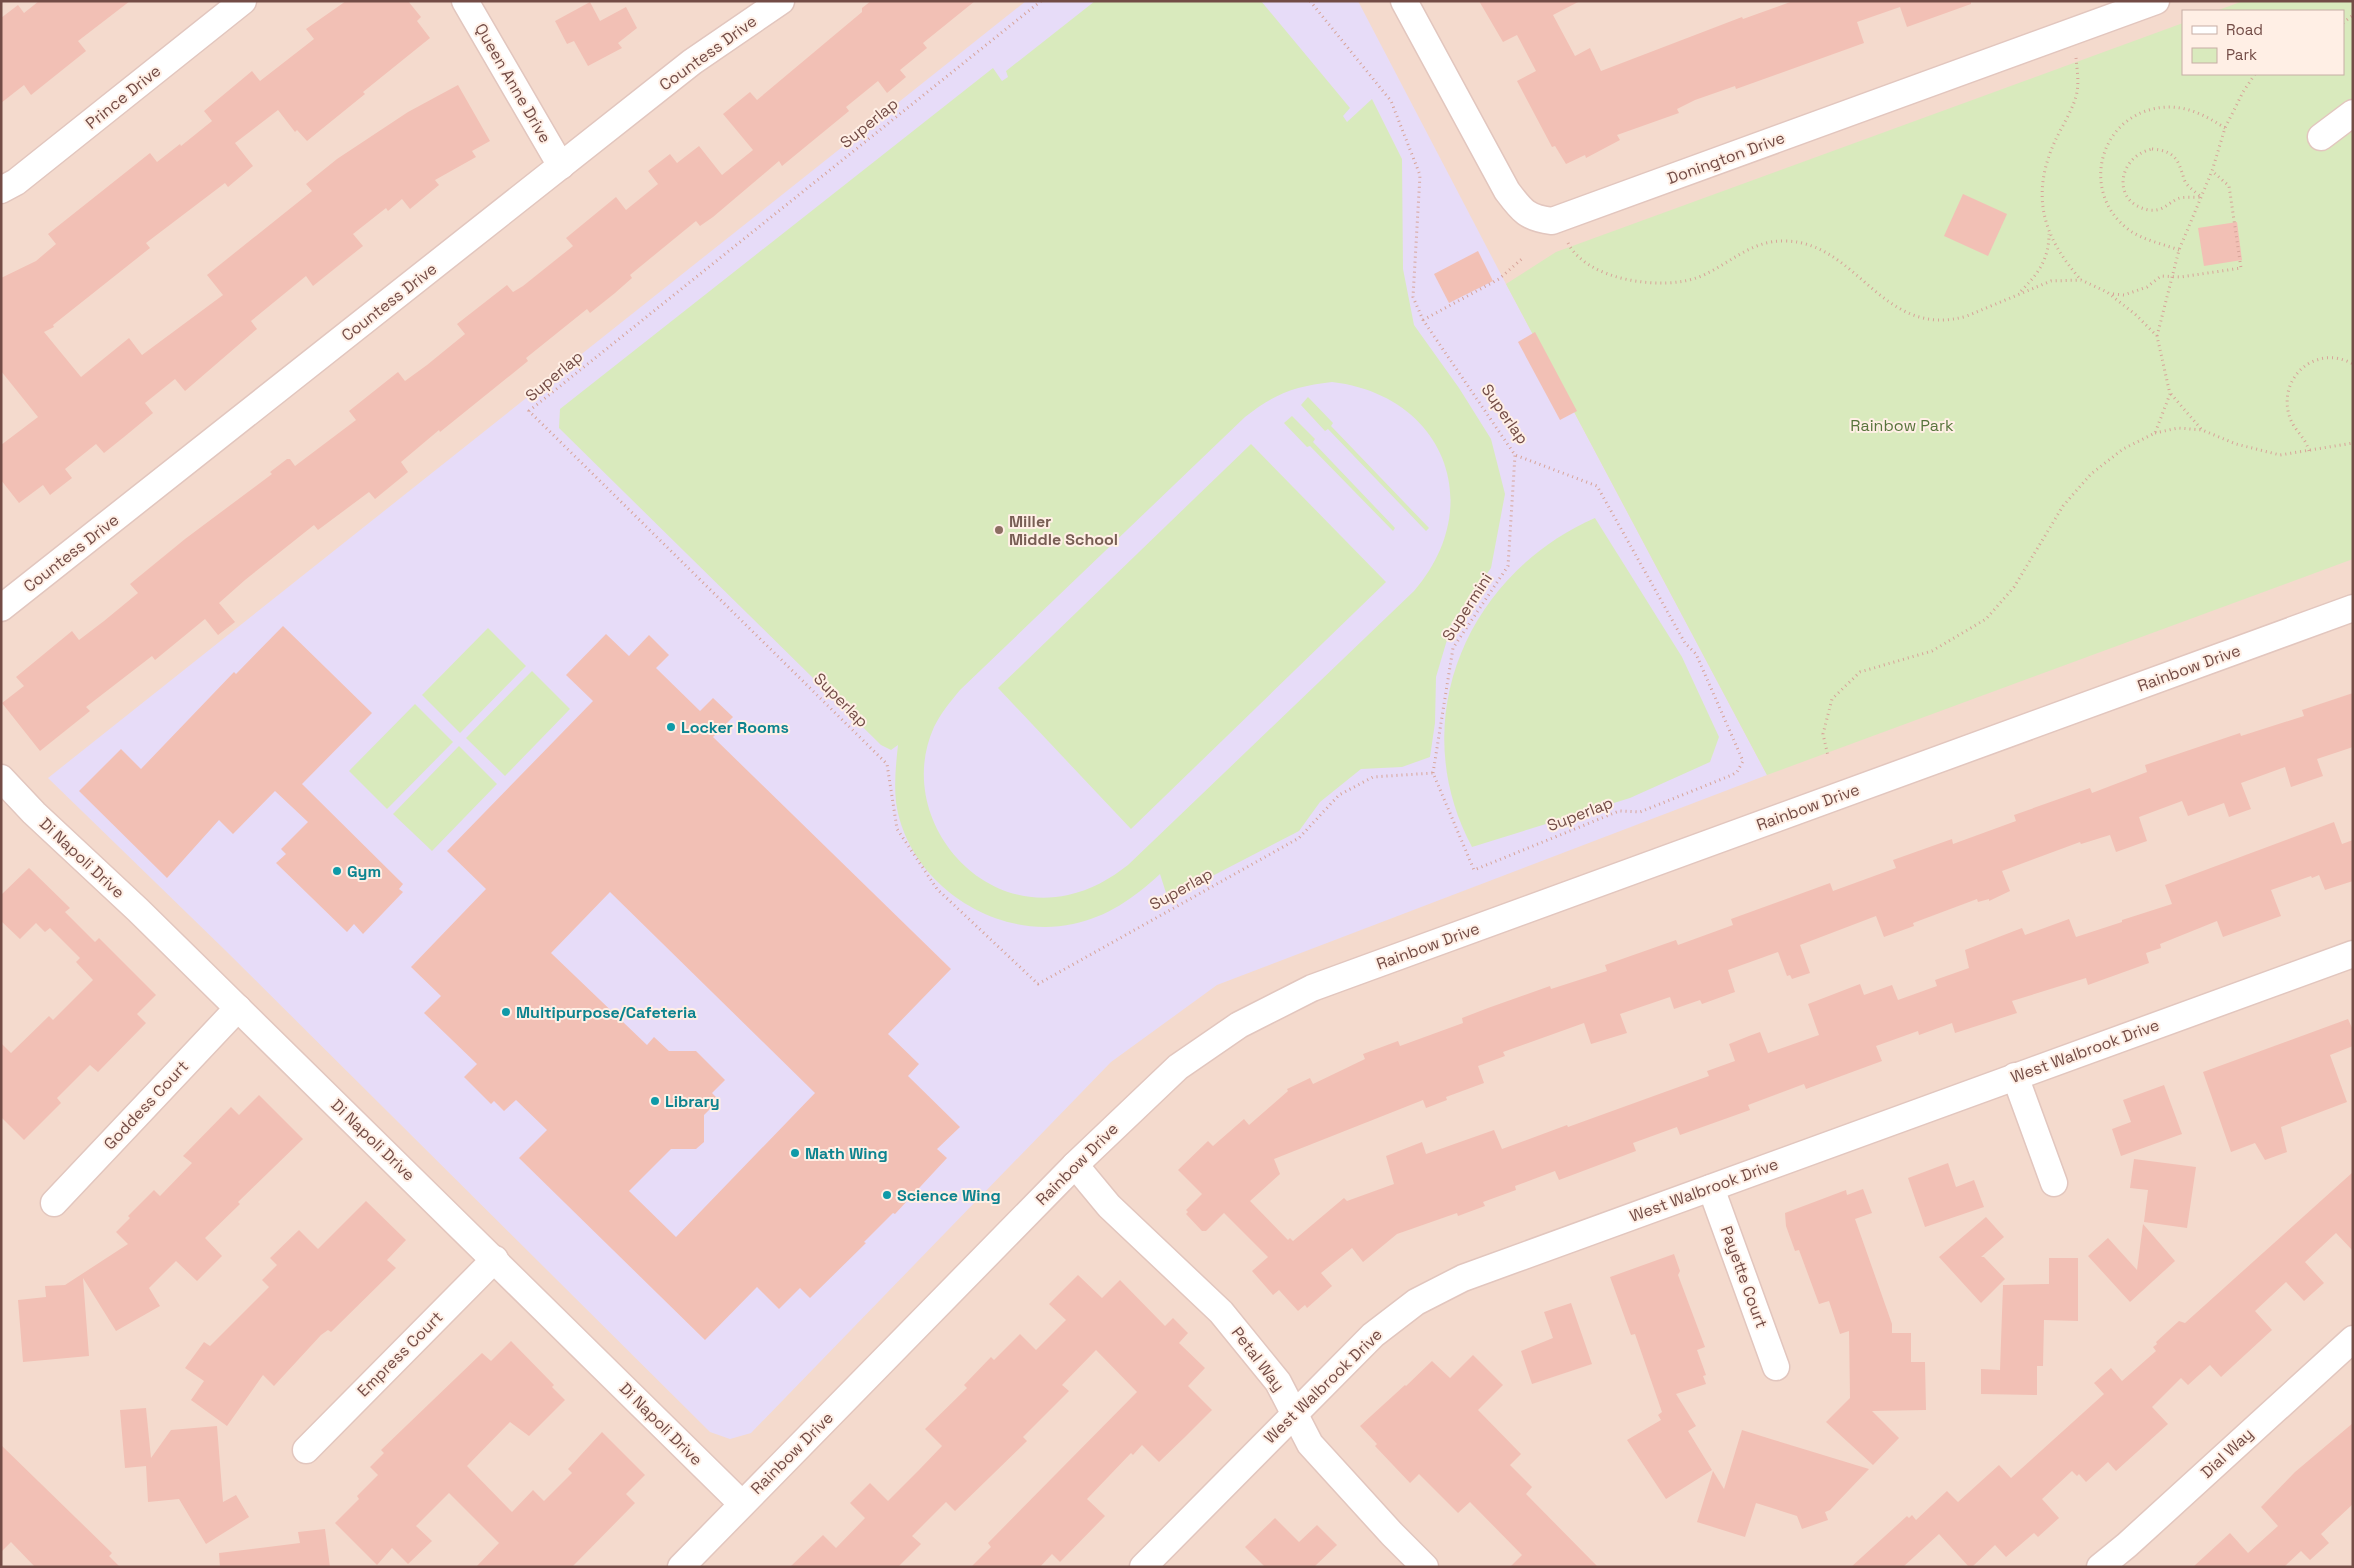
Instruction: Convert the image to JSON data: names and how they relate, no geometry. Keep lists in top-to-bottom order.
{
  "streets": {
    "street": [
      "Countess Drive",
      "Queen Anne Drive",
      "Prince Drive",
      "Donington Drive",
      "Rainbow Drive",
      "Di Napoli Drive",
      "West Walbrook Drive",
      "Goddess Court",
      "Payette Court",
      "Empress Court",
      "Petal Way",
      "Dial Way"
    ],
    "path": ["Superlap", "Supermini"]
  },
  "crossings": [
    ["Countess Drive", "Queen Anne Drive"],
    ["Superlap", "Supermini"],
    ["Rainbow Drive", "Di Napoli Drive"],
    ["Rainbow Drive", "Petal Way"],
    ["Di Napoli Drive", "Goddess Court"],
    ["Di Napoli Drive", "Empress Court"],
    ["West Walbrook Drive", "Payette Court"],
    ["West Walbrook Drive", "Petal Way"]
  ],
  "parks": ["Rainbow Park"],
  "places": [
    "Miller Middle School",
    "Locker Rooms",
    "Gym",
    "Multipurpose/Cafeteria",
    "Library",
    "Math Wing",
    "Science Wing"
  ],
  "legend": ["Road", "Park"]
}
